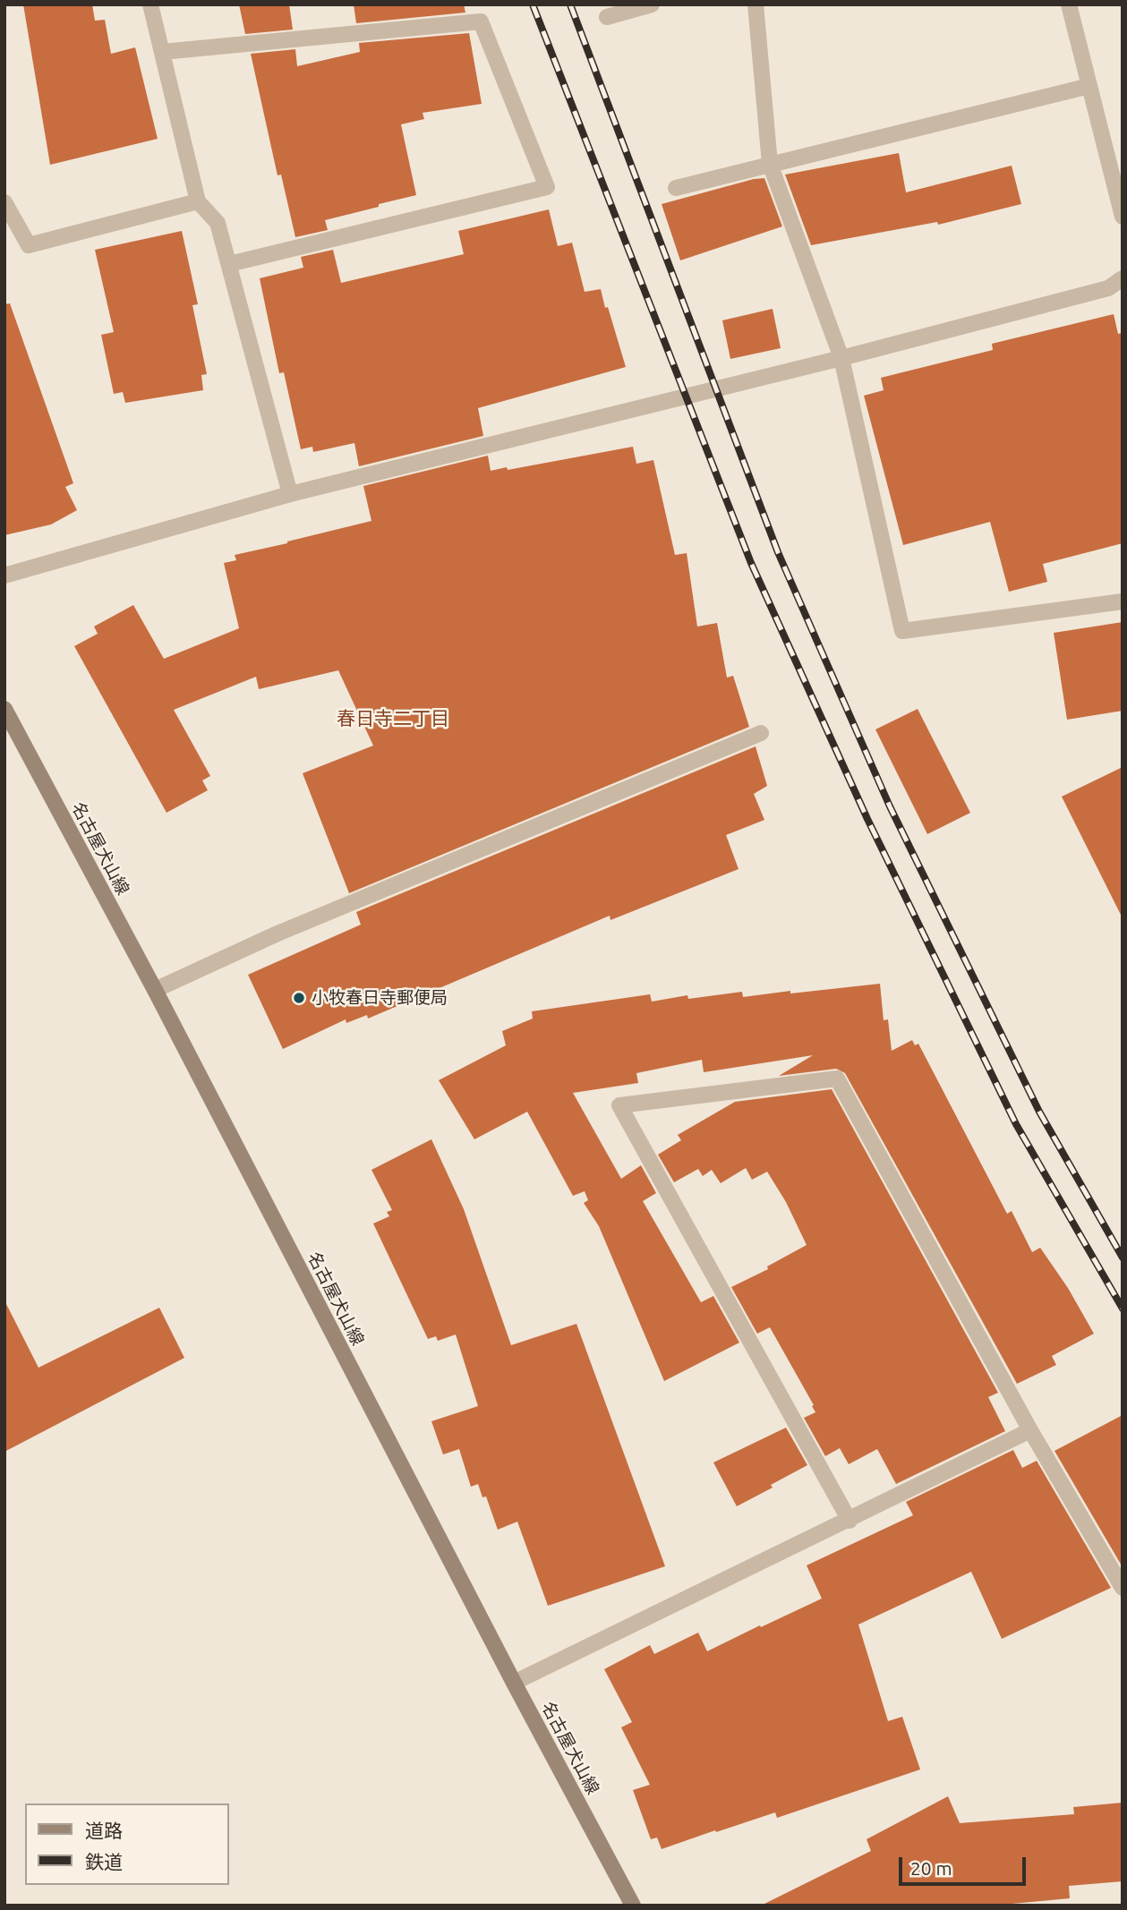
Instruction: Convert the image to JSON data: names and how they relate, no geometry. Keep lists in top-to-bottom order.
{
  "streets": {
    "main road": ["名古屋犬山線"]
  },
  "districts": ["春日寺二丁目"],
  "places": ["小牧春日寺郵便局"],
  "legend": ["道路", "鉄道"],
  "scale_bar": "20 m"
}
